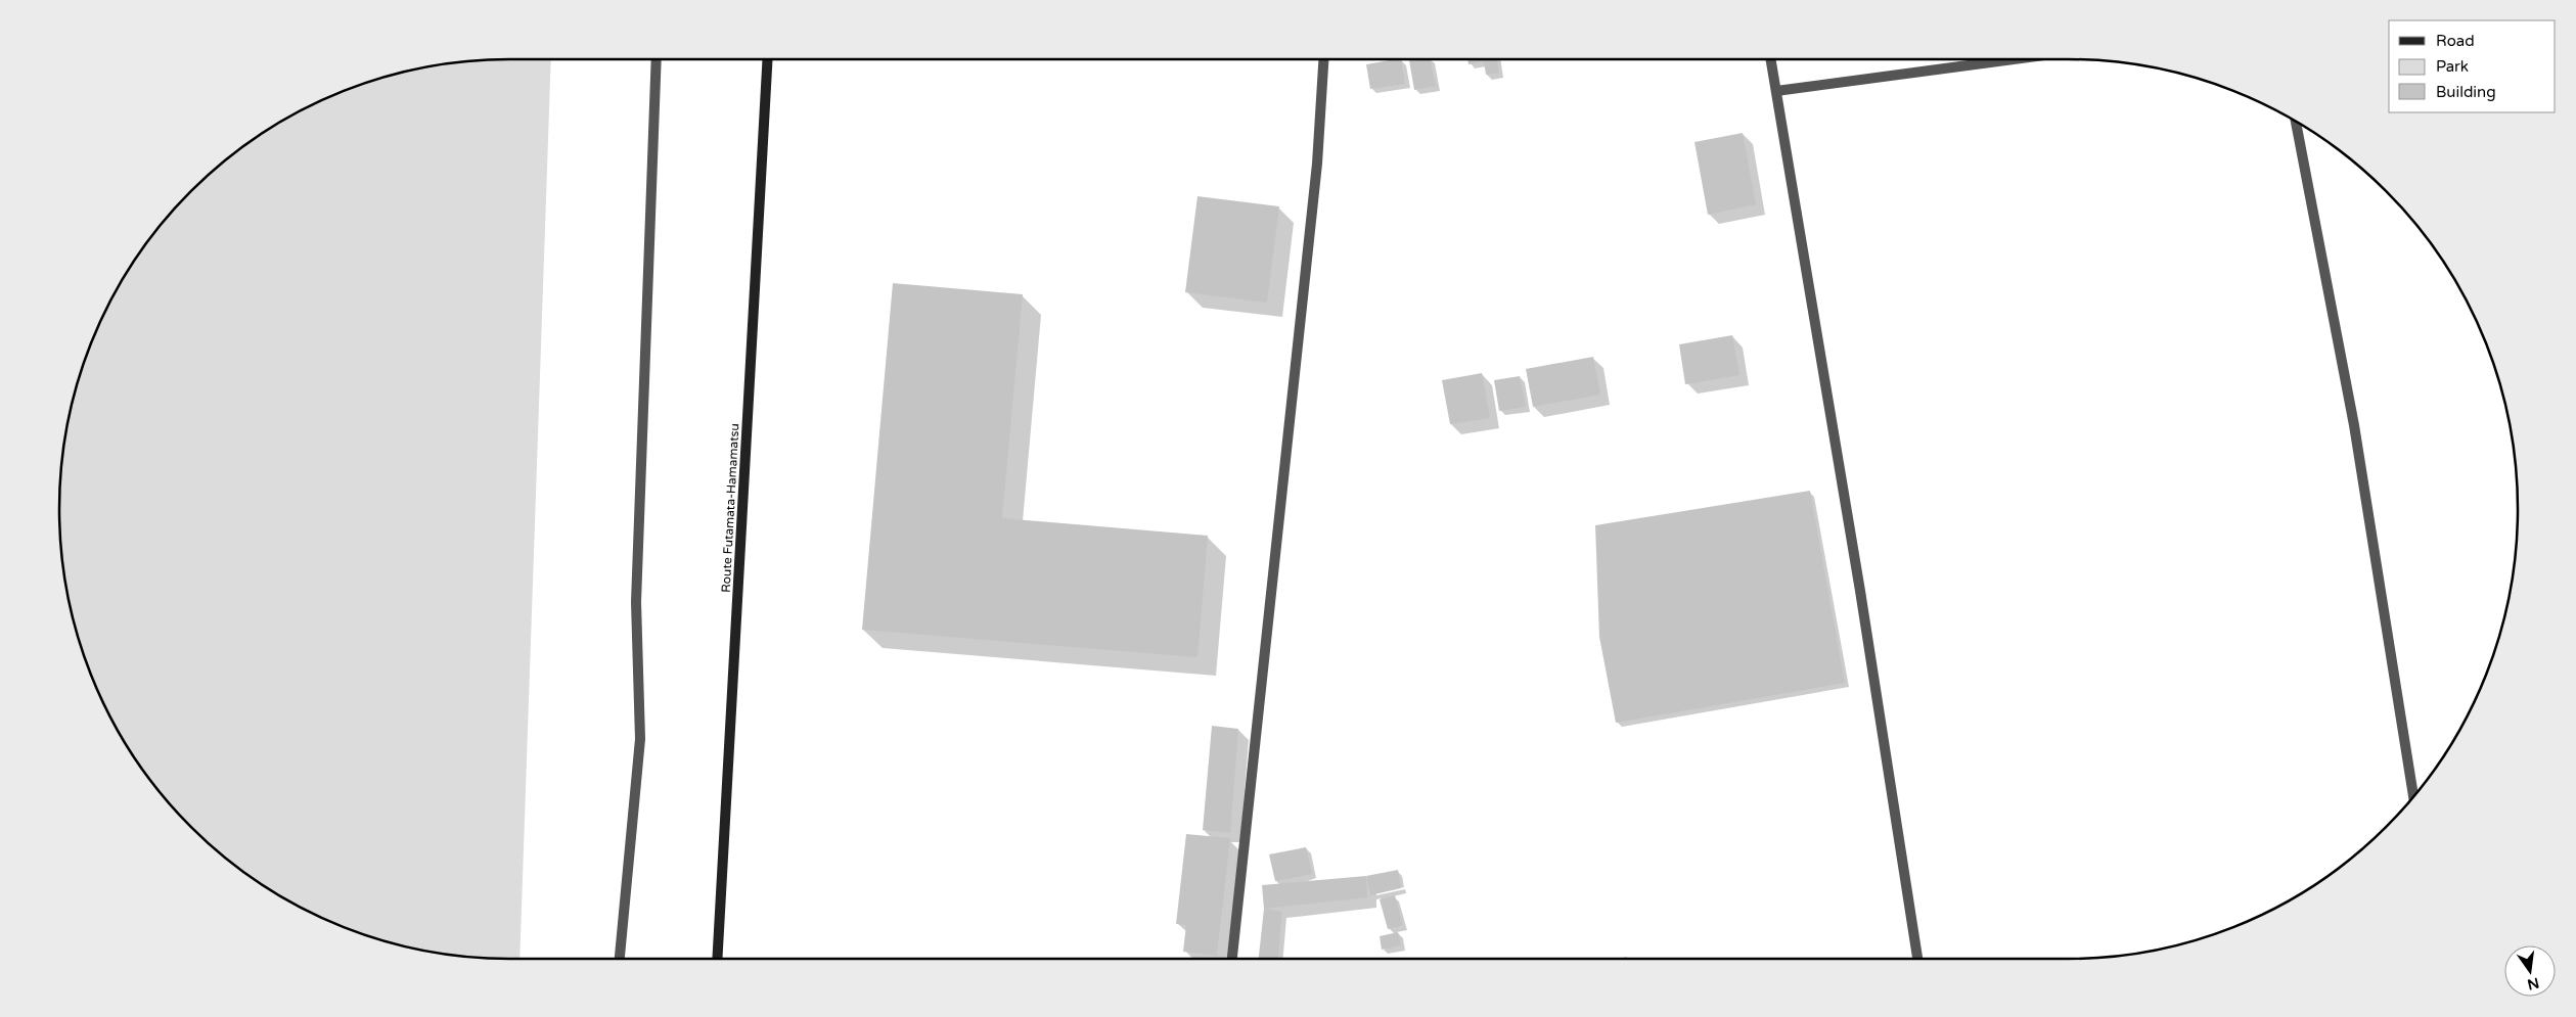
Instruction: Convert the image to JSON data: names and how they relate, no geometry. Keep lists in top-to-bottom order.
{
  "streets": {
    "main road": ["Route Futamata-Hamamatsu"]
  },
  "legend": ["Road", "Park", "Building"],
  "north": "bottom"
}
